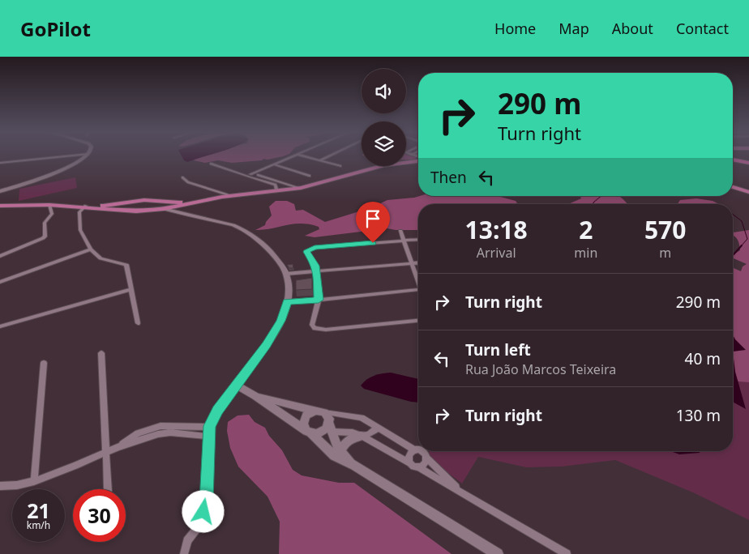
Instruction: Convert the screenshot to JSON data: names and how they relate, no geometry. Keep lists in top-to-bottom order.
{
  "page": {
    "header": "GoPilot",
    "nav": [
      "Home",
      "Map",
      "About",
      "Contact"
    ],
    "turn": ["290 m", "Turn right"],
    "then": "Then",
    "eta": [
      "13:18",
      "Arrival",
      "2",
      "min",
      "570",
      "m"
    ],
    "list": [
      {
        "name": "Turn right",
        "value": "290 m"
      },
      {
        "name": "Turn left",
        "note": "Rua João Marcos Teixeira",
        "value": "40 m"
      },
      {
        "name": "Turn right",
        "value": "130 m"
      }
    ],
    "speed": "21 km/h",
    "limit": "30"
  }
}
